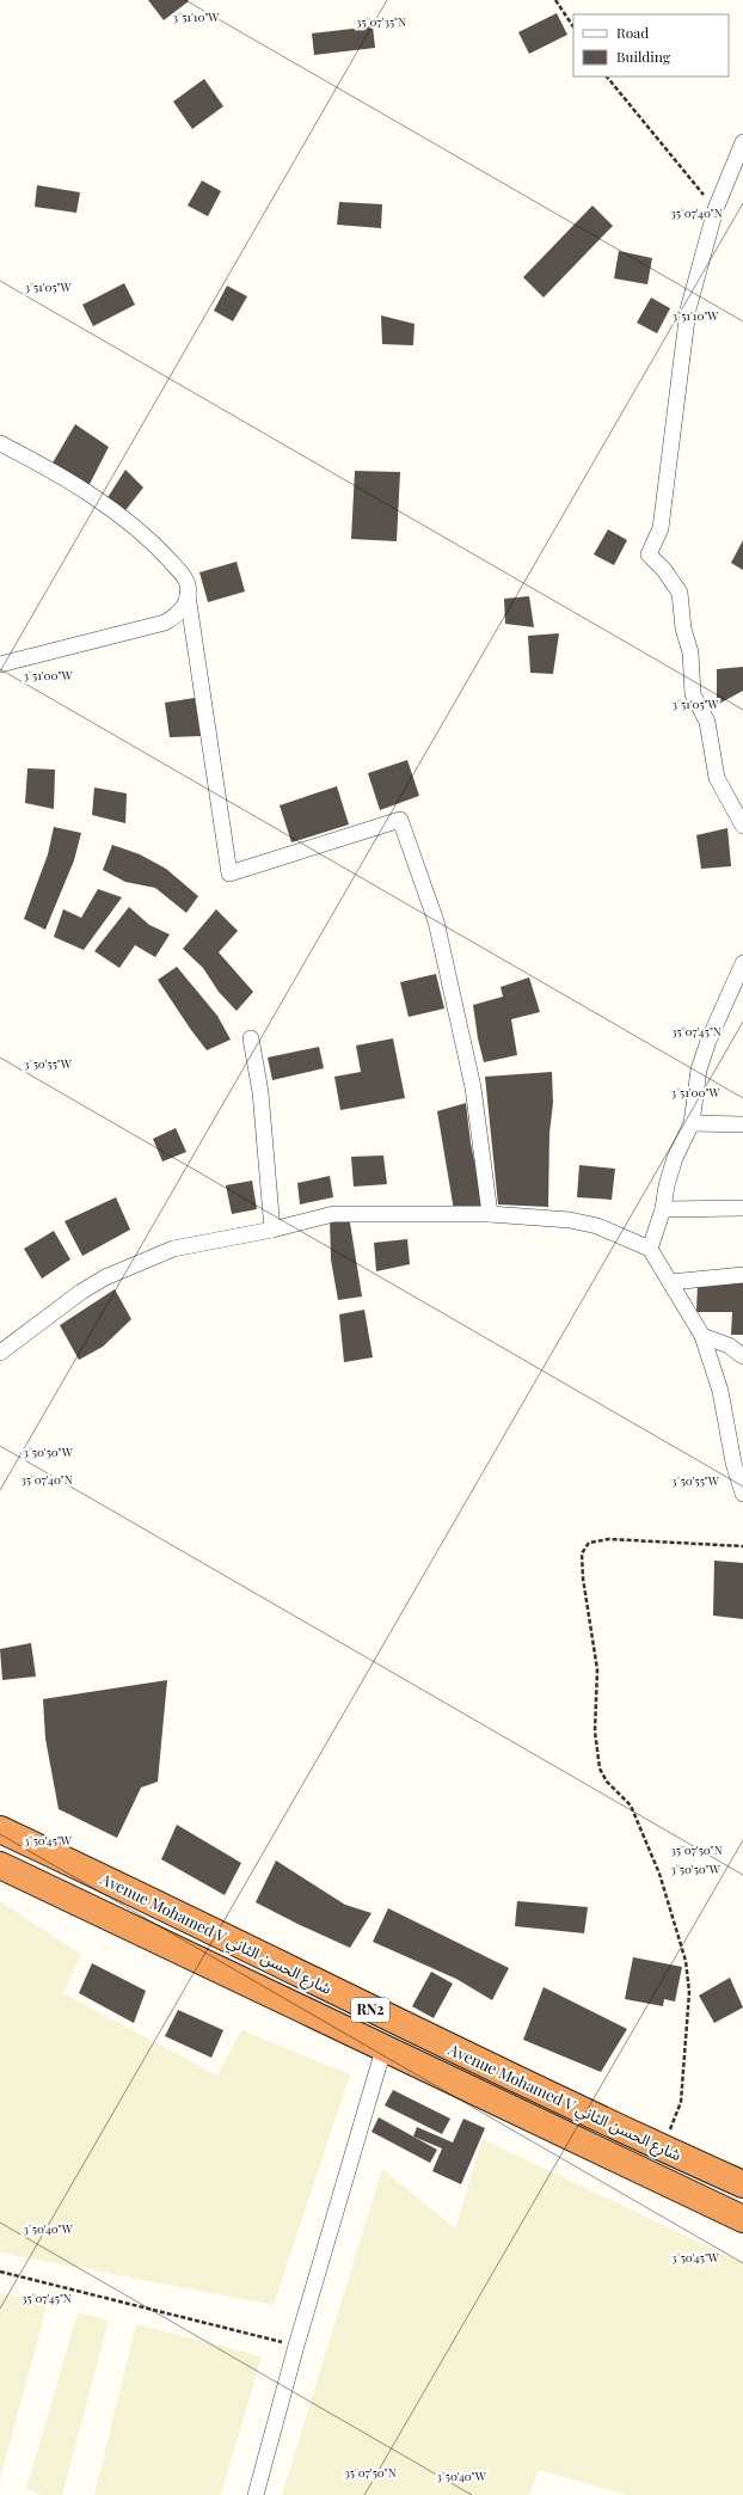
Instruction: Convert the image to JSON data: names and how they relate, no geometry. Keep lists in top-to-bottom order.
{
  "streets": {
    "highway": ["Avenue Mohamed V شارع الحسن الثاني", "RN2"]
  },
  "legend": ["Road", "Building"],
  "coordinates": [
    "3°51'10\"W",
    "35°07'35\"N",
    "35°07'40\"N",
    "3°51'05\"W",
    "3°51'00\"W",
    "35°07'45\"N",
    "3°50'55\"W",
    "3°50'50\"W",
    "3°50'45\"W",
    "35°07'50\"N",
    "3°50'40\"W"
  ]
}
